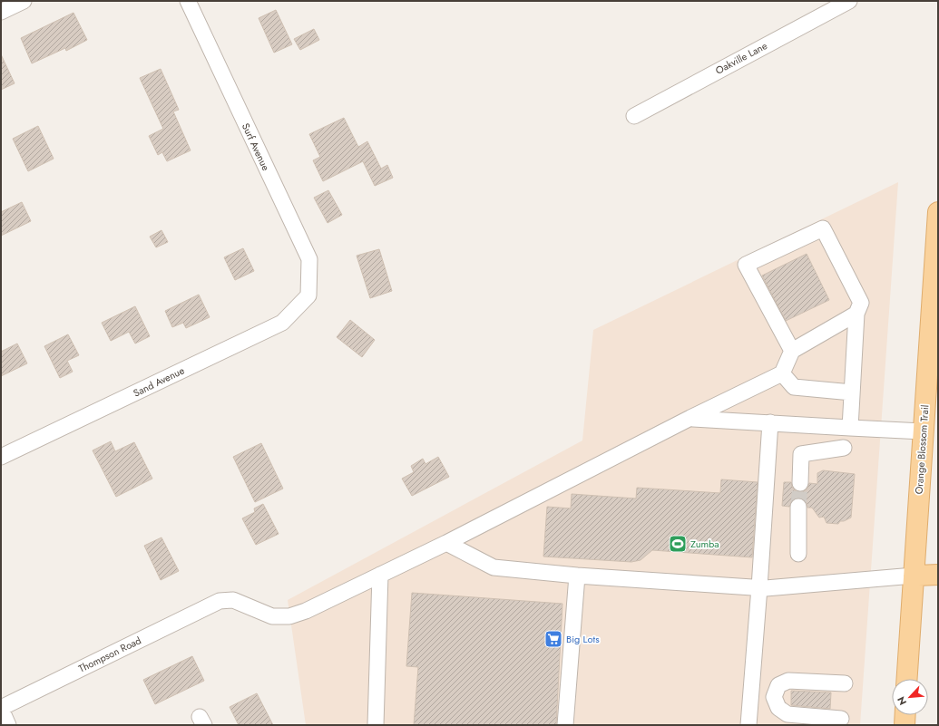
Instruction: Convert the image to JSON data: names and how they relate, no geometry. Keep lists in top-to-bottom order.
{
  "streets": {
    "main road": ["Orange Blossom Trail"],
    "street": [
      "Oakville Lane",
      "Surf Avenue",
      "Sand Avenue",
      "Thompson Road"
    ]
  },
  "crossings": [
    ["Surf Avenue", "Sand Avenue"]
  ],
  "places": {
    "sports": ["Zumba"],
    "supermarket": ["Big Lots"]
  },
  "north": "bottom left"
}
